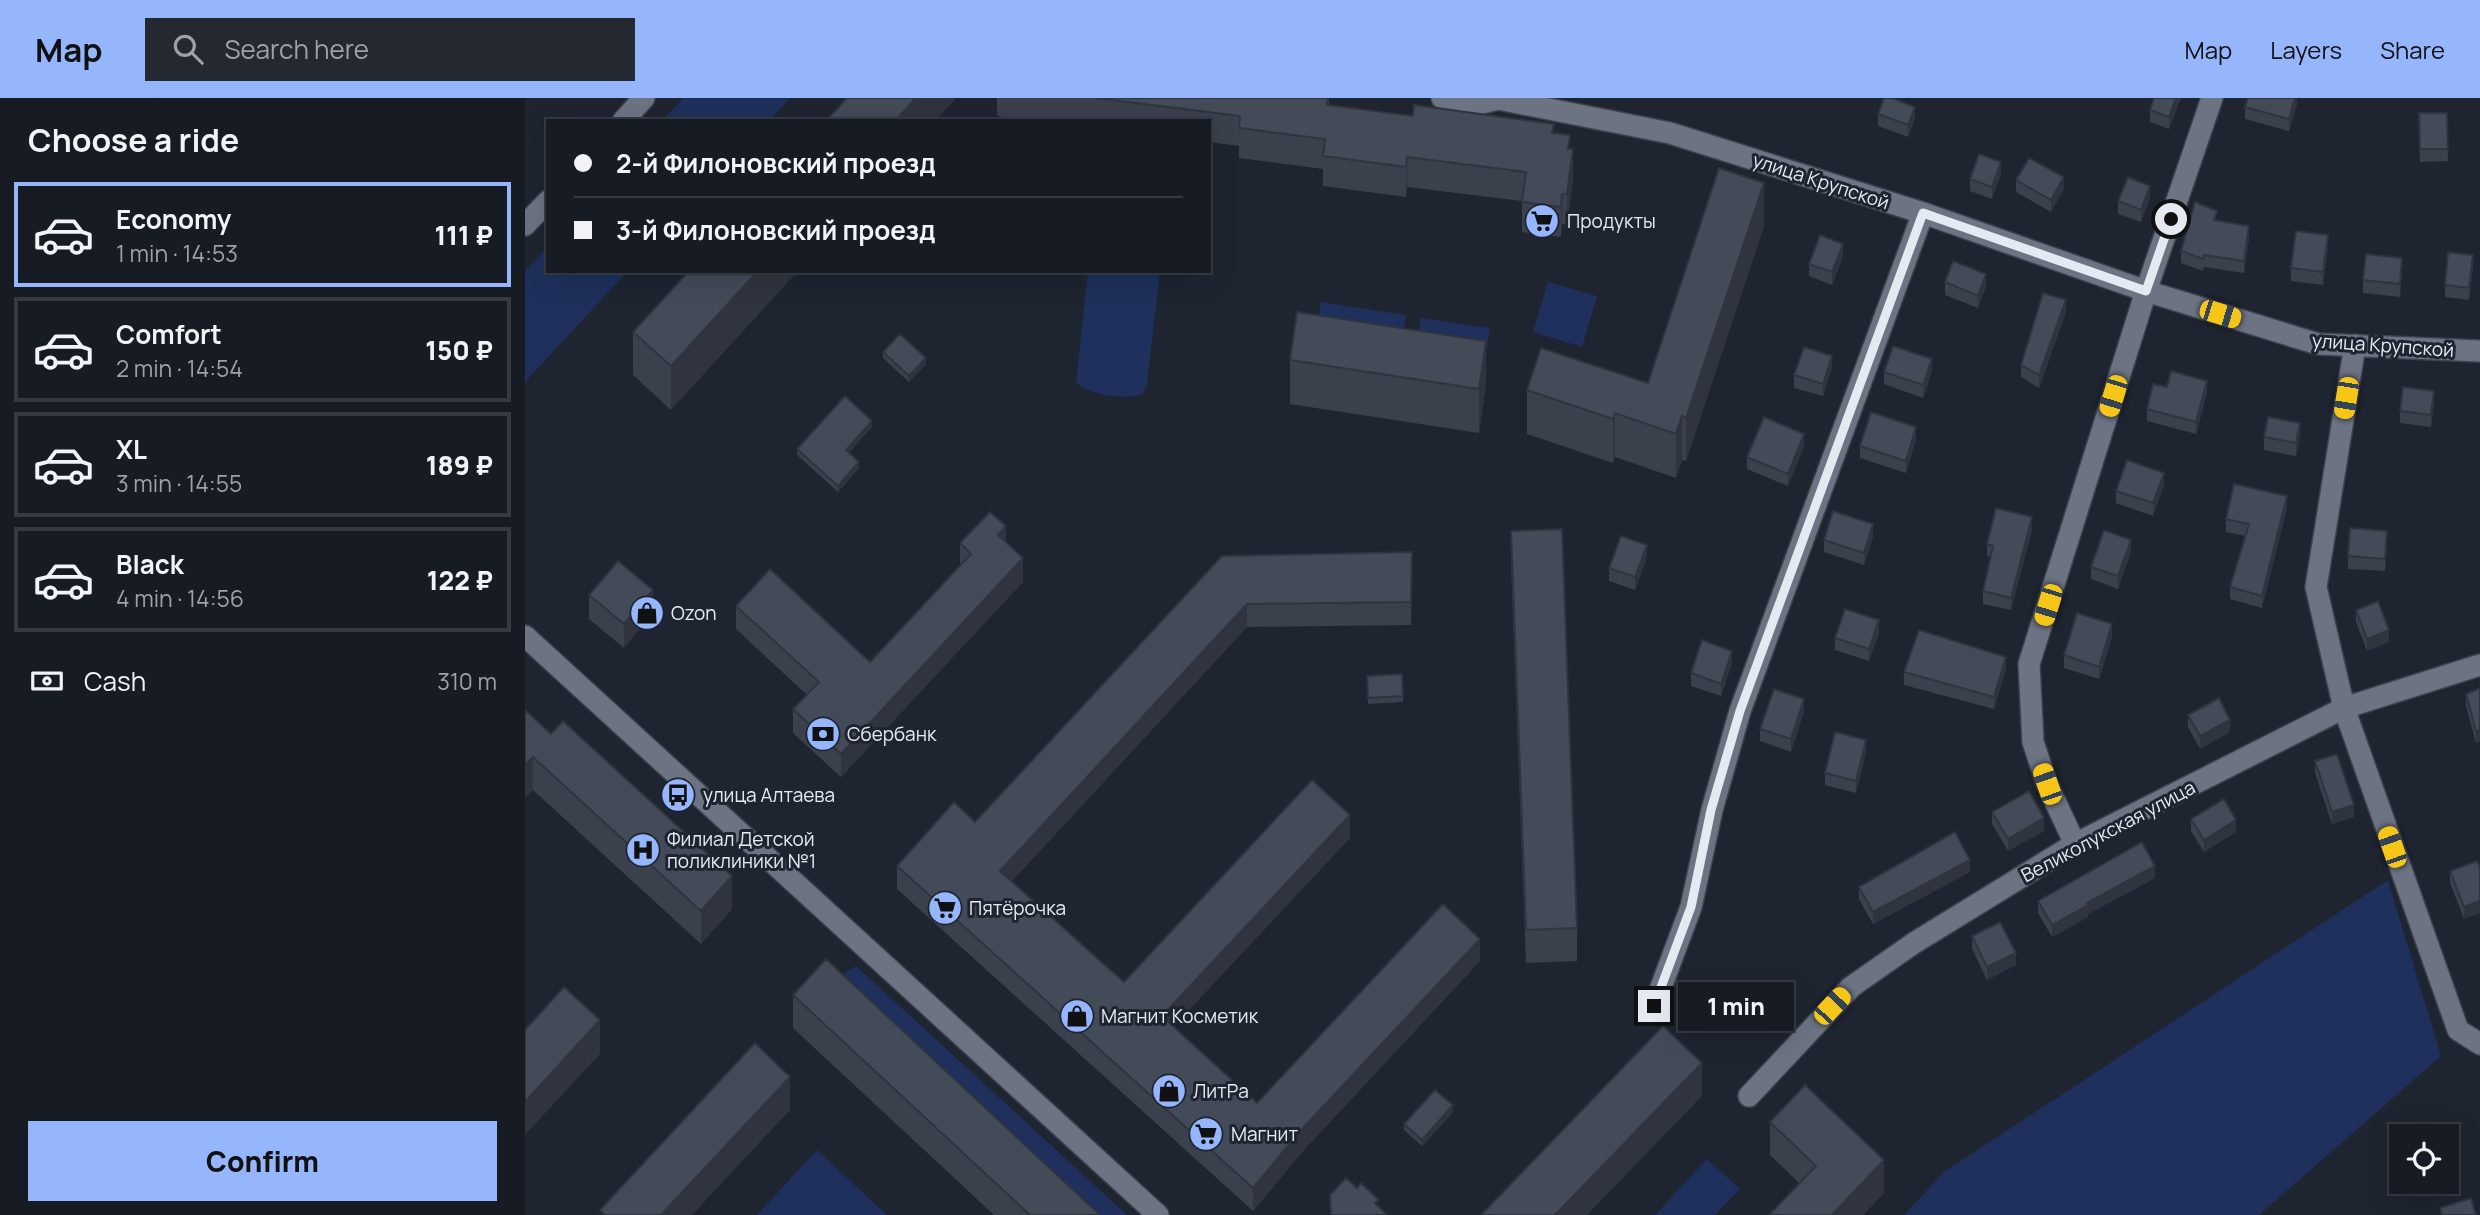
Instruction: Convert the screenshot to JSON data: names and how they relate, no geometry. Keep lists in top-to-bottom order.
{
  "streets": {
    "street": ["улица Крупской", "Великолукская улица"]
  },
  "places": {
    "supermarket": ["Продукты", "Пятёрочка", "Магнит"],
    "shop": ["Ozon", "Магнит Косметик", "ЛитРа"],
    "bank": ["Сбербанк"],
    "bus stop": ["улица Алтаева"],
    "hospital": ["Филиал Детской поликлиники №1"]
  },
  "page": {
    "header": "Map",
    "search": "Search here",
    "nav": ["Map", "Layers", "Share"],
    "heading": "Choose a ride",
    "banner": ["2-й Филоновский проезд", "3-й Филоновский проезд"],
    "list": [
      {
        "name": "Economy",
        "note": "1 min · 14:53",
        "value": "111 ₽"
      },
      {
        "name": "Comfort",
        "note": "2 min · 14:54",
        "value": "150 ₽"
      },
      {
        "name": "XL",
        "note": "3 min · 14:55",
        "value": "189 ₽"
      },
      {
        "name": "Black",
        "note": "4 min · 14:56",
        "value": "122 ₽"
      }
    ],
    "pay": ["Cash", "310 m"],
    "bubble": "1 min",
    "buttons": "Confirm"
  }
}
